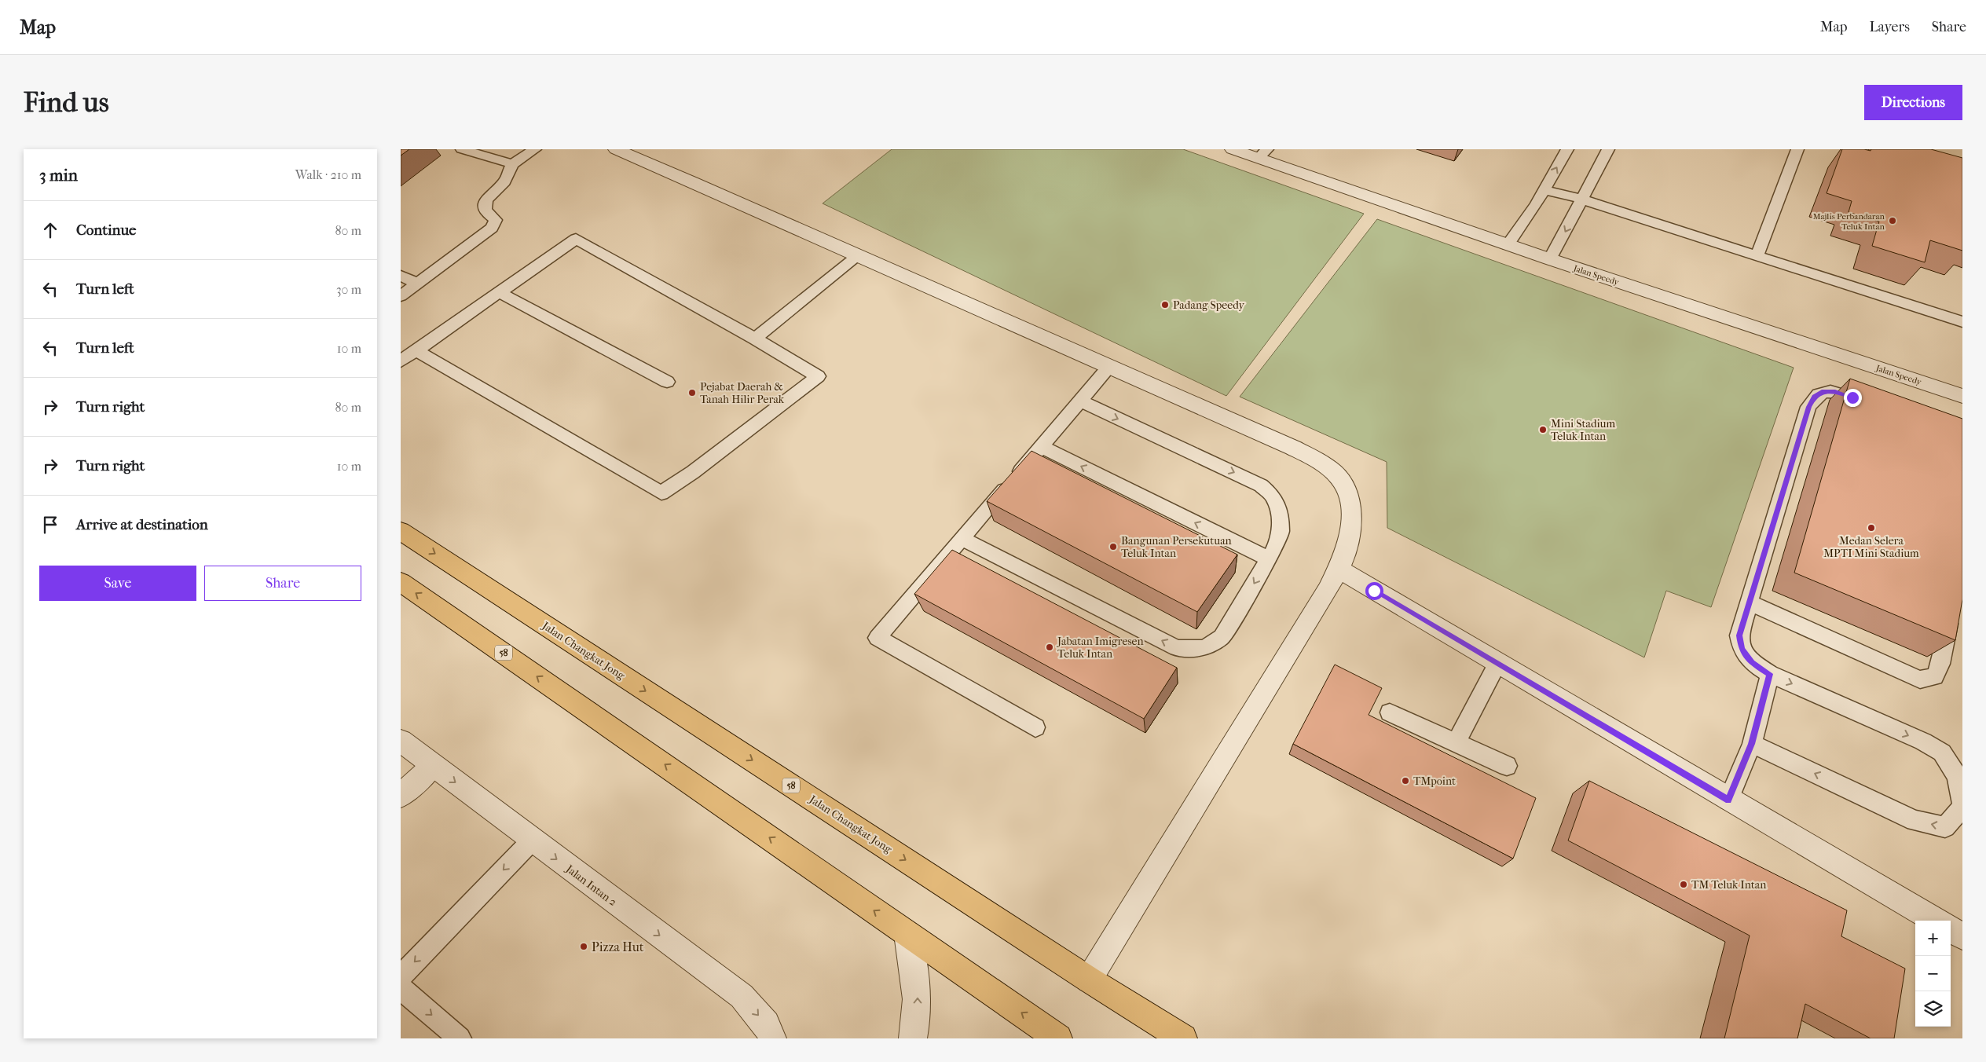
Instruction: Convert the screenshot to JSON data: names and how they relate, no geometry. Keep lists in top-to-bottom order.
{
  "streets": {
    "highway": ["Jalan Changkat Jong", "58"],
    "street": ["Jalan Speedy", "Jalan Intan 2"]
  },
  "one_way": ["Jalan Intan 2"],
  "places": [
    "Majlis Perbandaran Teluk Intan",
    "Padang Speedy",
    "Pejabat Daerah & Tanah Hilir Perak",
    "Mini Stadium Teluk Intan",
    "Medan Selera MPTI Mini Stadium",
    "Bangunan Persekutuan Teluk Intan",
    "Jabatan Imigresen Teluk Intan",
    "TMpoint",
    "TM Teluk Intan",
    "Pizza Hut"
  ],
  "page": {
    "header": "Map",
    "nav": ["Map", "Layers", "Share"],
    "buttons": [
      "Directions",
      ["Save", "Share"]
    ],
    "title": "Find us",
    "heading": ["3 min", "Walk · 210 m"],
    "list": [
      ["Continue", "80 m"],
      ["Turn left", "30 m"],
      ["Turn left", "10 m"],
      ["Turn right", "80 m"],
      ["Turn right", "10 m"],
      "Arrive at destination"
    ],
    "map_buttons": ["+", "−"]
  }
}
